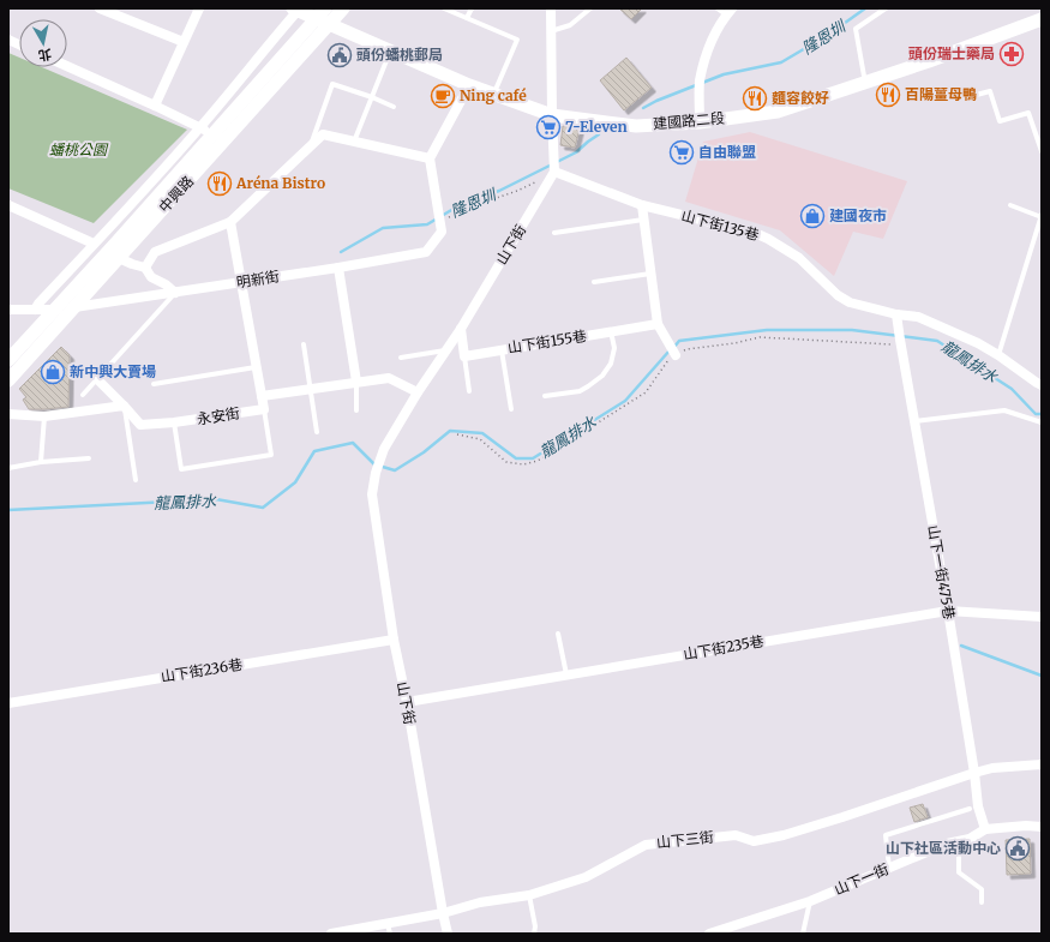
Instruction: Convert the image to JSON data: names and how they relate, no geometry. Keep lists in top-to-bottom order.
{
  "streets": {
    "street": [
      "建國路二段",
      "中興路",
      "山下街135巷",
      "山下街",
      "明新街",
      "山下街155巷",
      "永安街",
      "山下一街475巷",
      "山下街235巷",
      "山下街236巷",
      "山下三街",
      "山下一街"
    ]
  },
  "crossings": [
    ["建國路二段", "中興路"],
    ["中興路", "明新街"],
    ["山下街135巷", "山下街"],
    ["山下街135巷", "山下一街475巷"],
    ["山下街", "山下街235巷"],
    ["山下街", "山下街236巷"],
    ["山下街", "山下三街"],
    ["山下一街475巷", "山下街235巷"],
    ["山下一街475巷", "山下三街"],
    ["山下一街475巷", "山下一街"]
  ],
  "water": ["隆恩圳", "龍鳳排水"],
  "parks": ["蟠桃公園"],
  "places": {
    "pharmacy": ["頭份瑞士藥局"],
    "public building": ["頭份蟠桃郵局", "山下社區活動中心"],
    "restaurant": ["百陽薑母鴨", "麵容餃好", "Aréna Bistro"],
    "cafe": ["Ning café"],
    "supermarket": ["7-Eleven", "自由聯盟"],
    "shop": ["建國夜市", "新中興大賣場"]
  },
  "north": "bottom"
}
